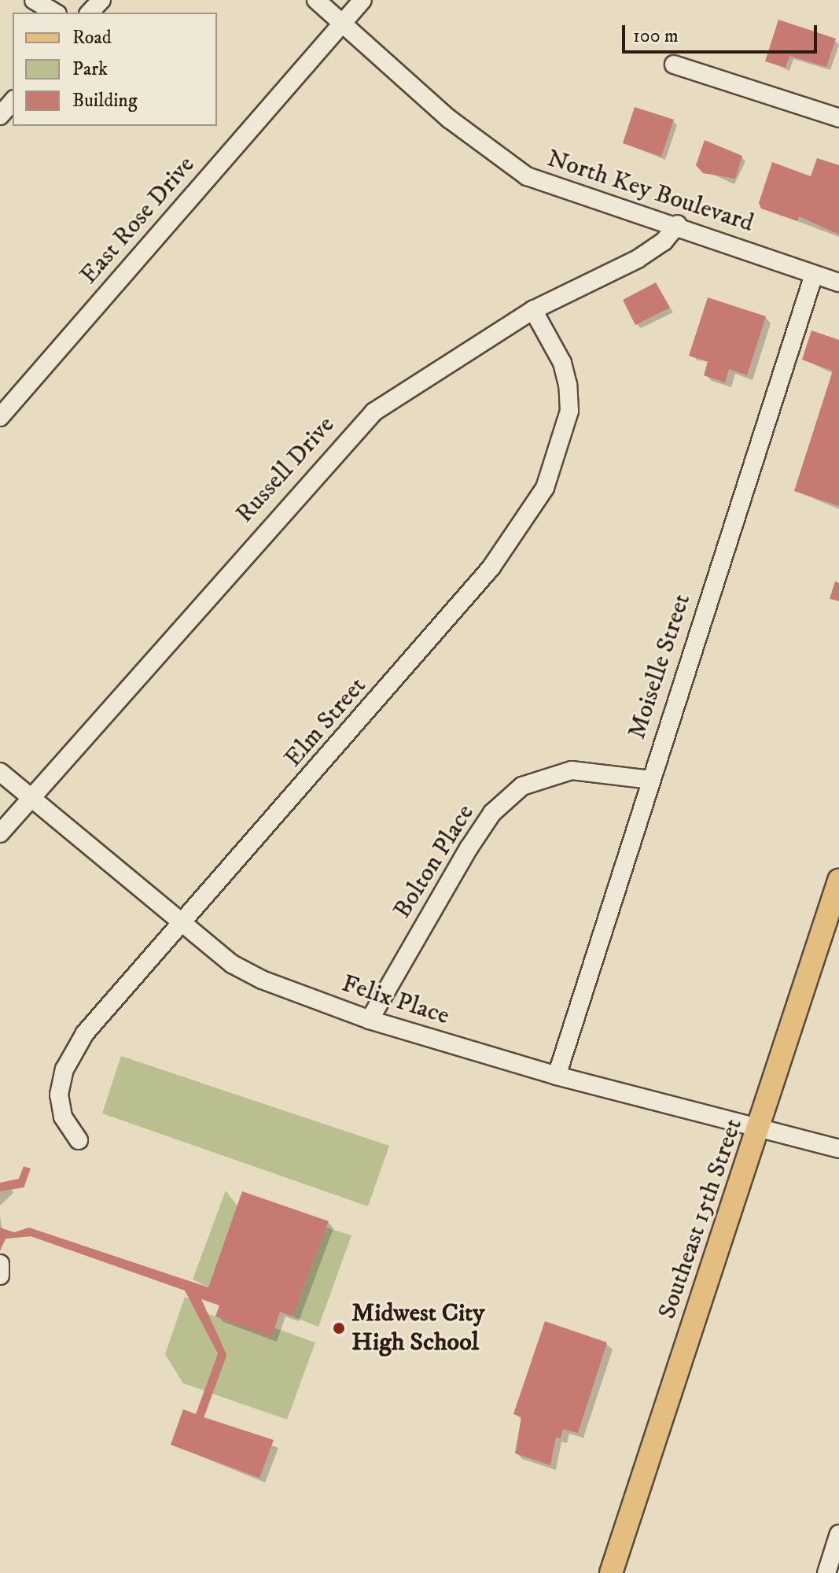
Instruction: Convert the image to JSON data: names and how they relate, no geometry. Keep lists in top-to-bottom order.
{
  "streets": {
    "main road": ["Southeast 15th Street"],
    "street": [
      "North Key Boulevard",
      "East Rose Drive",
      "Russell Drive",
      "Moiselle Street",
      "Elm Street",
      "Bolton Place",
      "Felix Place"
    ]
  },
  "crossings": [
    ["North Key Boulevard", "East Rose Drive"],
    ["North Key Boulevard", "Russell Drive"],
    ["North Key Boulevard", "Moiselle Street"],
    ["Russell Drive", "Elm Street"],
    ["Russell Drive", "Felix Place"],
    ["Moiselle Street", "Bolton Place"],
    ["Moiselle Street", "Felix Place"],
    ["Elm Street", "Felix Place"],
    ["Bolton Place", "Felix Place"],
    ["Felix Place", "Southeast 15th Street"]
  ],
  "places": ["Midwest City High School"],
  "legend": ["Road", "Park", "Building"],
  "scale_bar": "100 m"
}
